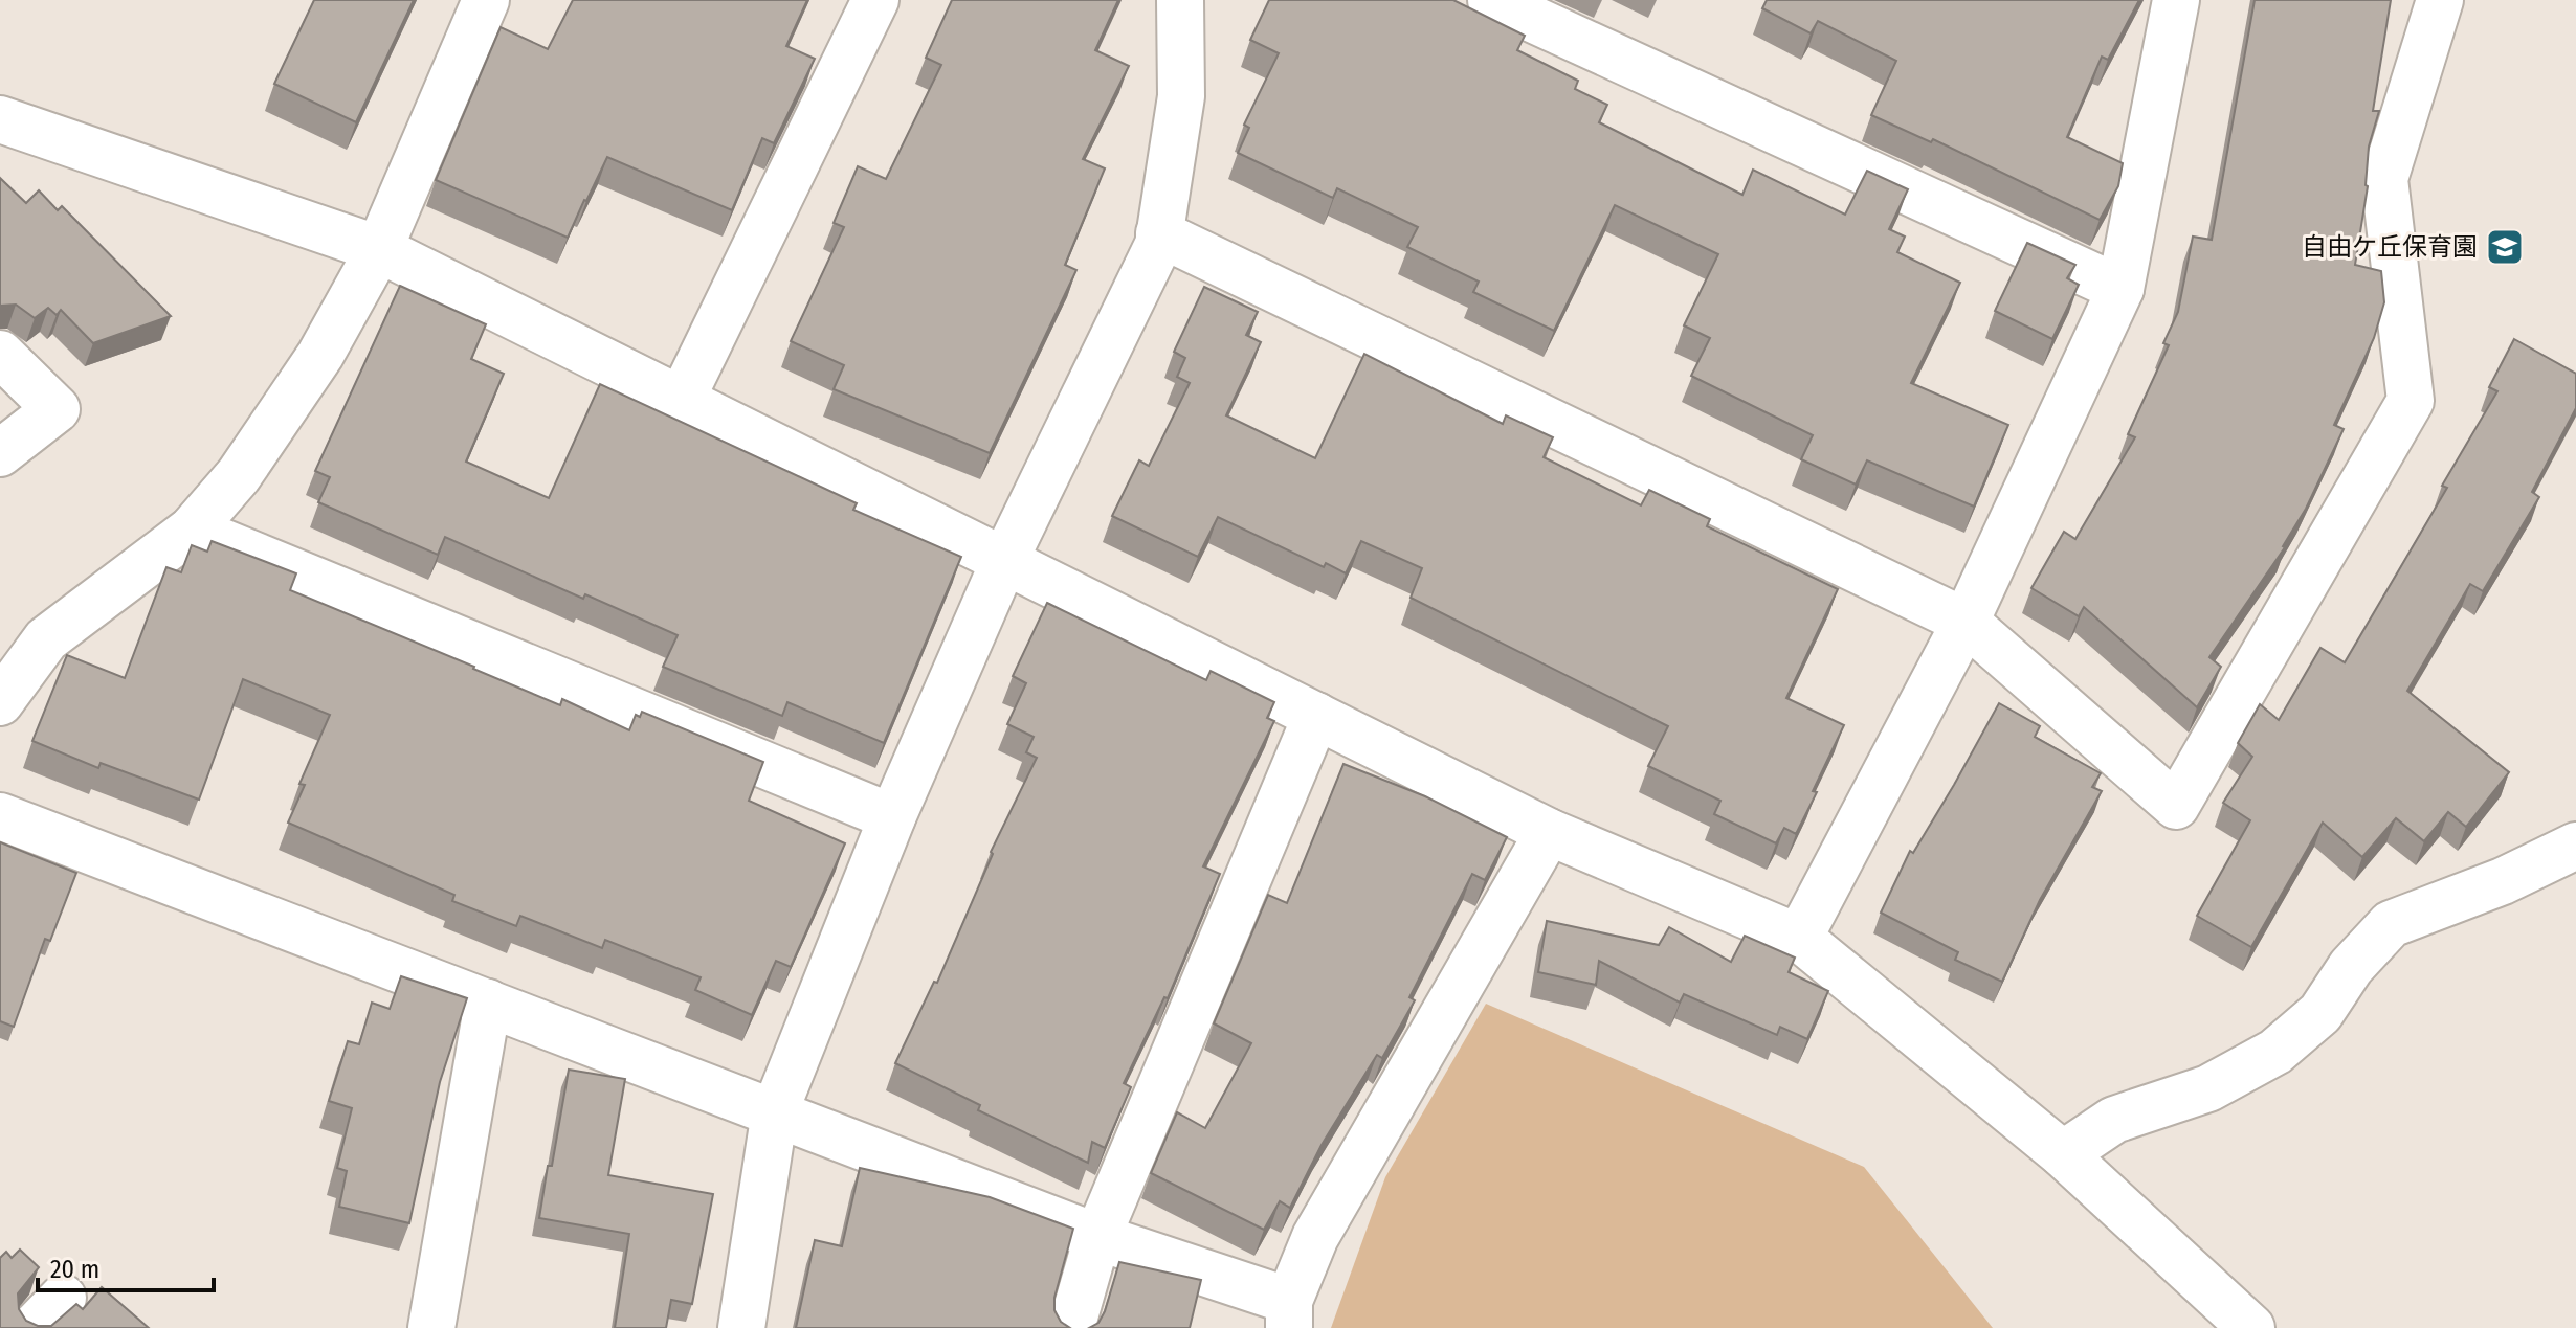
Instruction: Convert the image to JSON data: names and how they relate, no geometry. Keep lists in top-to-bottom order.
{
  "places": {
    "school or university": ["自由ケ丘保育園"]
  },
  "scale_bar": "20 m"
}
